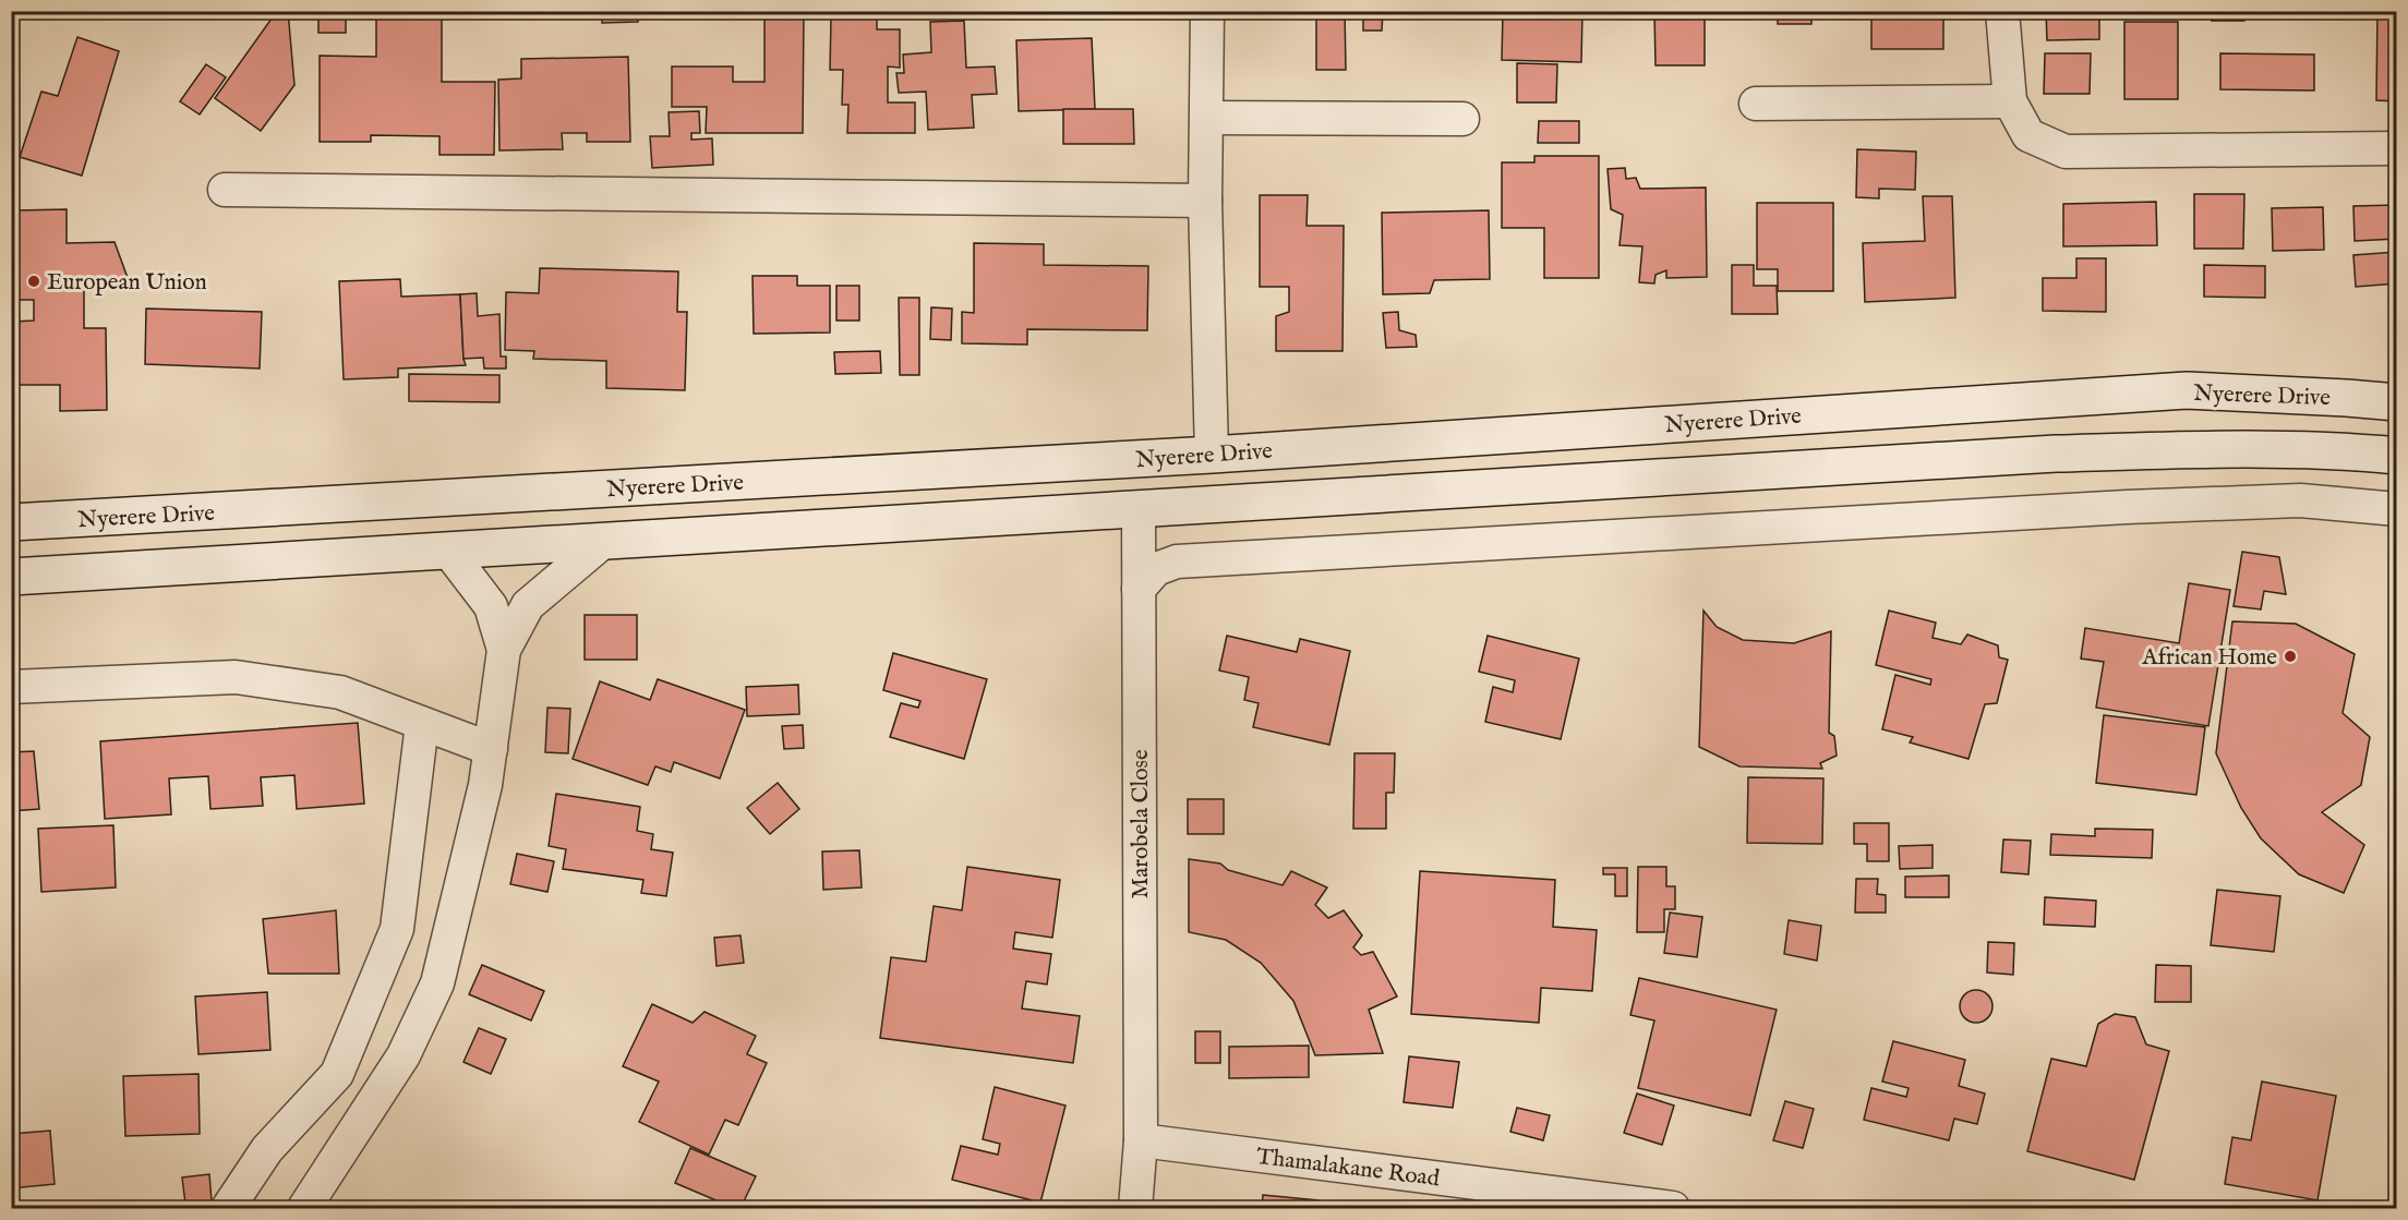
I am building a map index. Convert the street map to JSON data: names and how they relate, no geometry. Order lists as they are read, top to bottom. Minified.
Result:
{"streets":{"main road":["Nyerere Drive"],"street":["Marobela Close","Thamalakane Road"]},"crossings":[["Marobela Close","Thamalakane Road"]],"places":["European Union","African Home"]}
